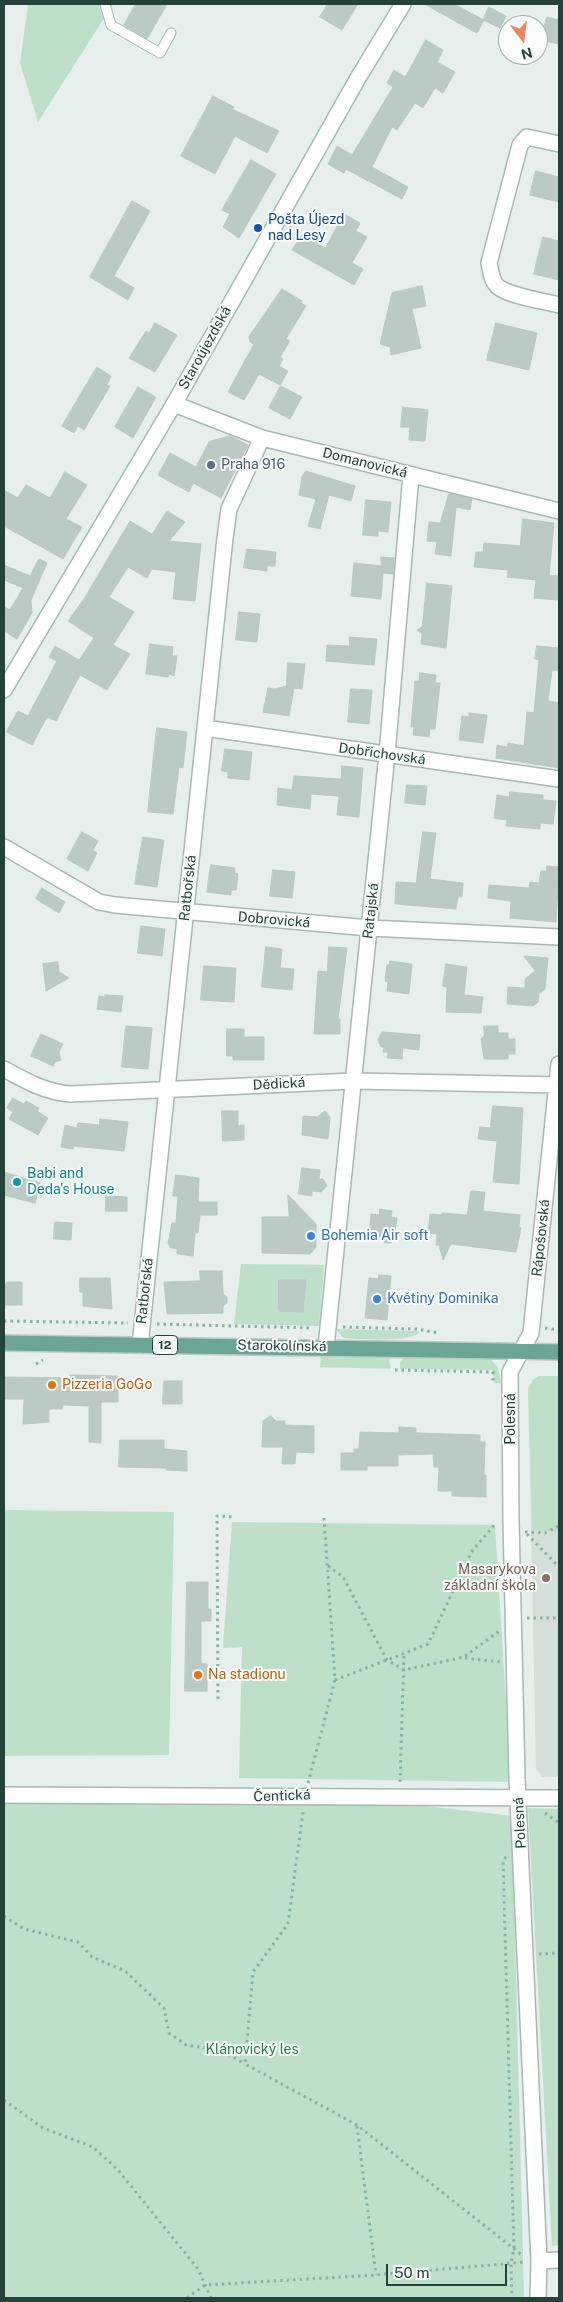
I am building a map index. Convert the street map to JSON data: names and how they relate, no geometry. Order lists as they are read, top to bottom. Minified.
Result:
{"streets":{"main road":["12","Starokolínská"],"street":["Staroújezdská","Domanovická","Dobřichovská","Ratbořská","Ratajská","Dobrovická","Dědická","Rápošovská","Polesná","Čentická"]},"crossings":[["Staroújezdská","Domanovická"],["Domanovická","Ratbořská"],["Domanovická","Ratajská"],["Dobřichovská","Ratbořská"],["Dobřichovská","Ratajská"],["Ratbořská","Dobrovická"],["Ratbořská","Dědická"],["Ratbořská","Starokolínská"],["Ratajská","Dobrovická"],["Ratajská","Dědická"],["Ratajská","Starokolínská"],["Dědická","Rápošovská"],["Rápošovská","Starokolínská"],["Rápošovská","Polesná"],["Starokolínská","Polesná"],["Polesná","Čentická"]],"parks":["Klánovický les"],"places":["Pošta Újezd nad Lesy","Praha 916","Babi and Deda's House","Bohemia Air soft","Květiny Dominika","Pizzeria GoGo","Masarykova základní škola","Na stadionu"],"scale_bar":"50 m","north":"bottom"}
